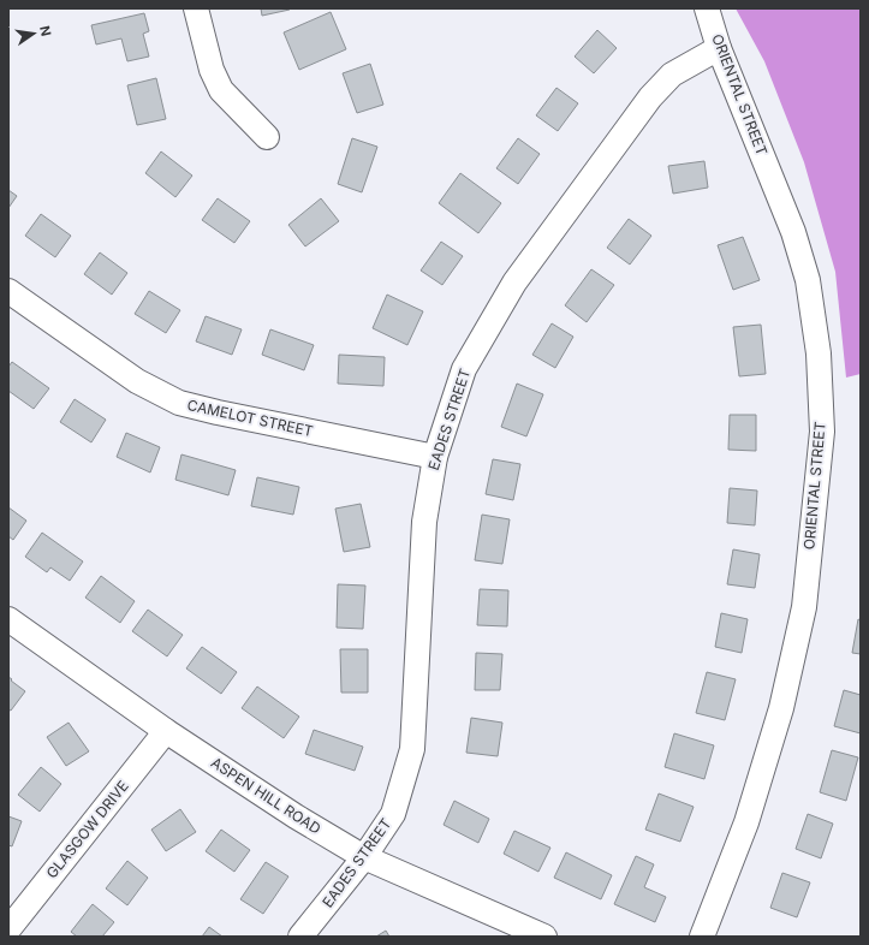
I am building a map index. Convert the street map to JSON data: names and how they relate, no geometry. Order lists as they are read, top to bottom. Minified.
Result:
{"streets":{"street":["ORIENTAL STREET","CAMELOT STREET","EADES STREET","ASPEN HILL ROAD","GLASGOW DRIVE"]},"crossings":[["ORIENTAL STREET","EADES STREET"],["CAMELOT STREET","EADES STREET"],["EADES STREET","ASPEN HILL ROAD"],["ASPEN HILL ROAD","GLASGOW DRIVE"]],"north":"right"}
